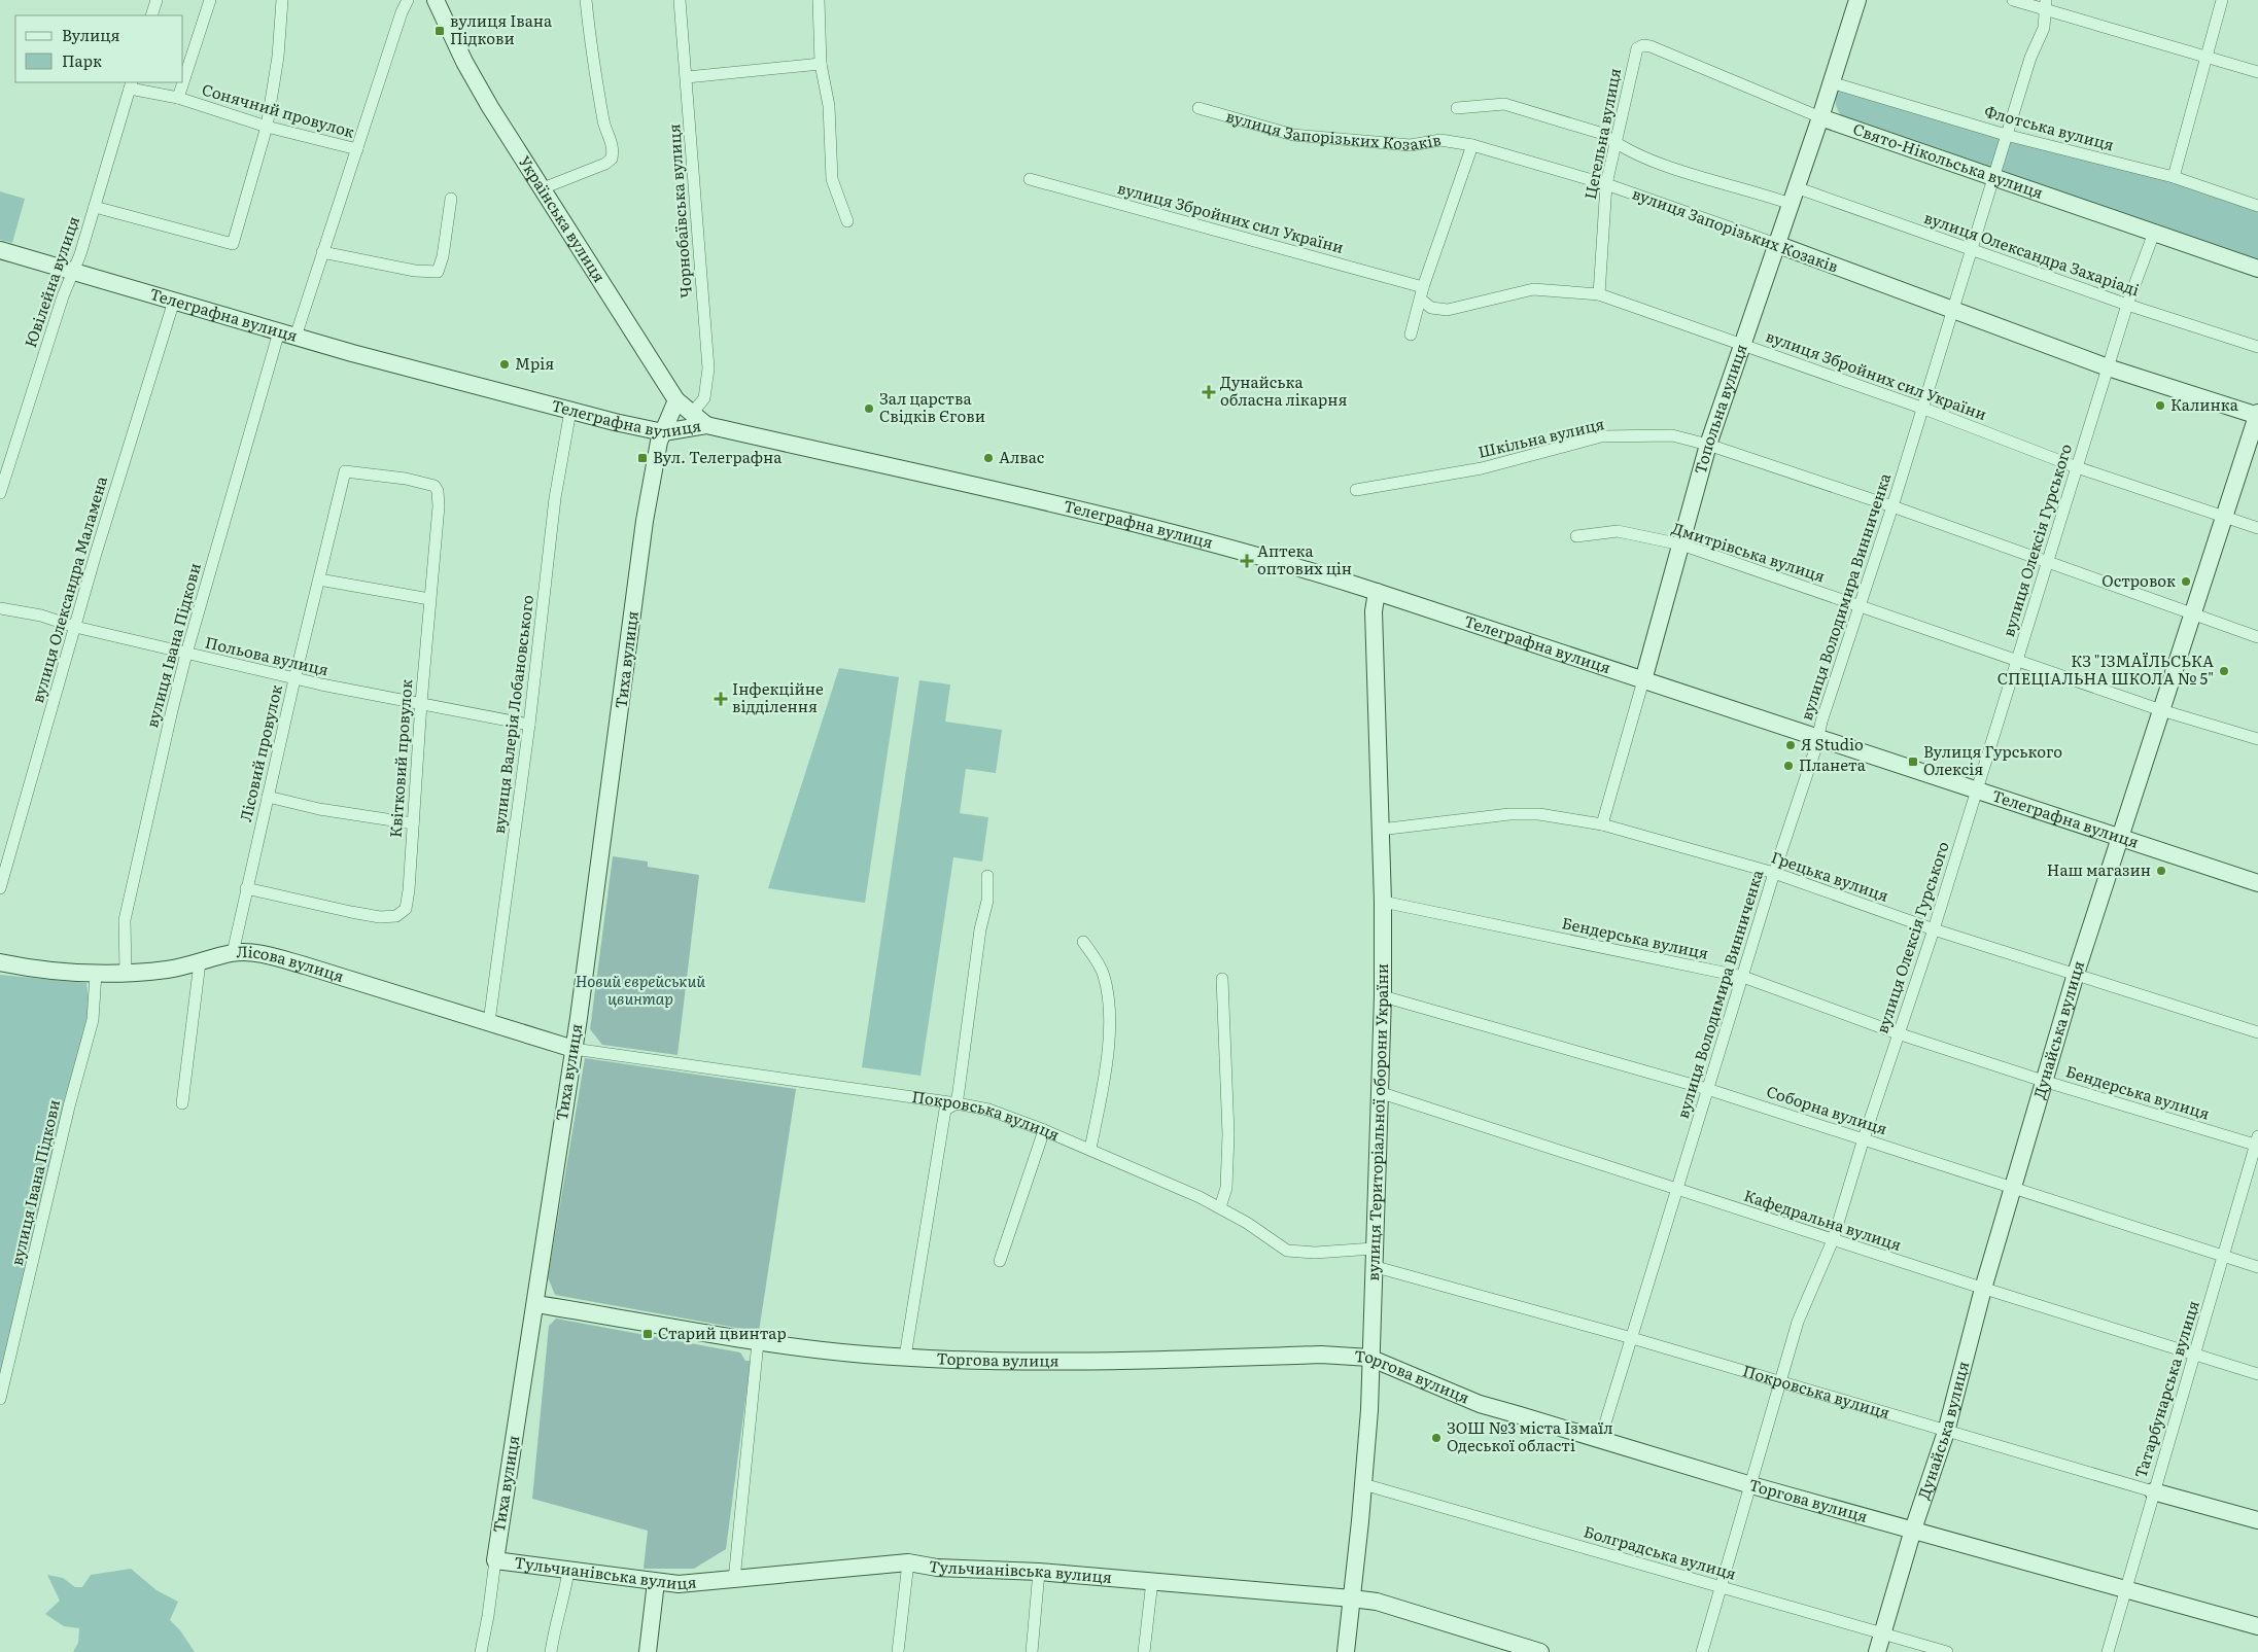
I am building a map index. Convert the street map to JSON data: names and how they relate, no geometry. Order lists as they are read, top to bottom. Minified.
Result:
{"streets":{"main road":["вулиця Запорізьких Козаків","Свято-Нікольська вулиця","Українська вулиця","Телеграфна вулиця","Топольна вулиця","Тиха вулиця","Лісова вулиця","Дунайська вулиця","Покровська вулиця","вулиця Територіальної оборони України","Торгова вулиця","Тульчианівська вулиця"],"street":["Сонячний провулок","Флотська вулиця","Цегельна вулиця","Чорнобаївська вулиця","вулиця Збройних сил України","вулиця Олександра Захаріаді","Ювілейна вулиця","Шкільна вулиця","вулиця Олексія Гурського","Дмитрівська вулиця","вулиця Олександра Маламена","вулиця Володимира Винниченка","вулиця Івана Підкови","Польова вулиця","вулиця Валерія Лобановського","Лісовий провулок","Квітковий провулок","Грецька вулиця","Бендерська вулиця","Соборна вулиця","Кафедральна вулиця","Татарбунарська вулиця","Болградська вулиця"]},"crossings":[["Сонячний провулок","Ювілейна вулиця"],["вулиця Запорізьких Козаків","Цегельна вулиця"],["вулиця Запорізьких Козаків","Топольна вулиця"],["вулиця Запорізьких Козаків","вулиця Олексія Гурського"],["вулиця Запорізьких Козаків","вулиця Володимира Винниченка"],["вулиця Запорізьких Козаків","Дунайська вулиця"],["Флотська вулиця","Топольна вулиця"],["Флотська вулиця","вулиця Володимира Винниченка"],["Цегельна вулиця","Свято-Нікольська вулиця"],["Цегельна вулиця","вулиця Збройних сил України"],["Цегельна вулиця","вулиця Олександра Захаріаді"],["Свято-Нікольська вулиця","Топольна вулиця"],["Свято-Нікольська вулиця","вулиця Олексія Гурського"],["Свято-Нікольська вулиця","вулиця Володимира Винниченка"],["Чорнобаївська вулиця","Українська вулиця"],["вулиця Збройних сил України","Топольна вулиця"],["вулиця Збройних сил України","вулиця Олексія Гурського"],["вулиця Збройних сил України","вулиця Володимира Винниченка"],["вулиця Збройних сил України","Дунайська вулиця"],["Українська вулиця","Телеграфна вулиця"],["Українська вулиця","Тиха вулиця"],["вулиця Олександра Захаріаді","Топольна вулиця"],["вулиця Олександра Захаріаді","вулиця Олексія Гурського"],["вулиця Олександра Захаріаді","вулиця Володимира Винниченка"],["Ювілейна вулиця","Телеграфна вулиця"],["Телеграфна вулиця","Топольна вулиця"],["Телеграфна вулиця","вулиця Олексія Гурського"],["Телеграфна вулиця","вулиця Олександра Маламена"],["Телеграфна вулиця","вулиця Володимира Винниченка"],["Телеграфна вулиця","вулиця Івана Підкови"],["Телеграфна вулиця","Тиха вулиця"],["Телеграфна вулиця","вулиця Валерія Лобановського"],["Телеграфна вулиця","Дунайська вулиця"],["Телеграфна вулиця","вулиця Територіальної оборони України"],["Топольна вулиця","Шкільна вулиця"],["Топольна вулиця","Дмитрівська вулиця"],["Топольна вулиця","Грецька вулиця"],["Шкільна вулиця","вулиця Олексія Гурського"],["Шкільна вулиця","вулиця Володимира Винниченка"],["Шкільна вулиця","Дунайська вулиця"],["вулиця Олексія Гурського","Дмитрівська вулиця"],["вулиця Олексія Гурського","Грецька вулиця"],["вулиця Олексія Гурського","Бендерська вулиця"],["вулиця Олексія Гурського","Соборна вулиця"],["вулиця Олексія Гурського","Покровська вулиця"],["вулиця Олексія Гурського","Кафедральна вулиця"],["вулиця Олексія Гурського","Торгова вулиця"],["вулиця Олексія Гурського","Болградська вулиця"],["Дмитрівська вулиця","вулиця Володимира Винниченка"],["Дмитрівська вулиця","Дунайська вулиця"],["вулиця Олександра Маламена","Польова вулиця"],["вулиця Володимира Винниченка","Грецька вулиця"],["вулиця Володимира Винниченка","Бендерська вулиця"],["вулиця Володимира Винниченка","Соборна вулиця"],["вулиця Володимира Винниченка","Покровська вулиця"],["вулиця Володимира Винниченка","Кафедральна вулиця"],["вулиця Володимира Винниченка","Торгова вулиця"],["вулиця Івана Підкови","Польова вулиця"],["вулиця Івана Підкови","Лісова вулиця"],["Польова вулиця","вулиця Валерія Лобановського"],["Польова вулиця","Лісовий провулок"],["Польова вулиця","Квітковий провулок"],["Тиха вулиця","Лісова вулиця"],["Тиха вулиця","Покровська вулиця"],["Тиха вулиця","Торгова вулиця"],["Тиха вулиця","Тульчианівська вулиця"],["вулиця Валерія Лобановського","Лісова вулиця"],["Лісовий провулок","Квітковий провулок"],["Лісовий провулок","Лісова вулиця"],["Грецька вулиця","Дунайська вулиця"],["Грецька вулиця","вулиця Територіальної оборони України"],["Бендерська вулиця","Дунайська вулиця"],["Бендерська вулиця","вулиця Територіальної оборони України"],["Бендерська вулиця","Татарбунарська вулиця"],["Лісова вулиця","Покровська вулиця"],["Дунайська вулиця","Соборна вулиця"],["Дунайська вулиця","Покровська вулиця"],["Дунайська вулиця","Кафедральна вулиця"],["Дунайська вулиця","Торгова вулиця"],["Дунайська вулиця","Болградська вулиця"],["Соборна вулиця","вулиця Територіальної оборони України"],["Соборна вулиця","Татарбунарська вулиця"],["Покровська вулиця","вулиця Територіальної оборони України"],["Покровська вулиця","Татарбунарська вулиця"],["вулиця Територіальної оборони України","Кафедральна вулиця"],["вулиця Територіальної оборони України","Торгова вулиця"],["вулиця Територіальної оборони України","Болградська вулиця"],["вулиця Територіальної оборони України","Тульчианівська вулиця"],["Кафедральна вулиця","Татарбунарська вулиця"],["Торгова вулиця","Татарбунарська вулиця"]],"parks":["Новий єврейський цвинтар"],"places":{"transit":["вулиця Івана Підкови","Вул. Телеграфна","Вулиця Гурського Олексія","Старий цвинтар"],"other":["Мрія","Калинка","Зал царства Свідків Єгови","Алвас","Островок","КЗ \"ІЗМАЇЛЬСЬКА СПЕЦІАЛЬНА ШКОЛА № 5\"","Я Studio","Планета","Наш магазин","ЗОШ №3 міста Ізмаїл Одеської області"],"health":["Дунайська обласна лікарня","Аптека оптових цін","Інфекційне відділення"]},"legend":["Вулиця","Парк"]}
